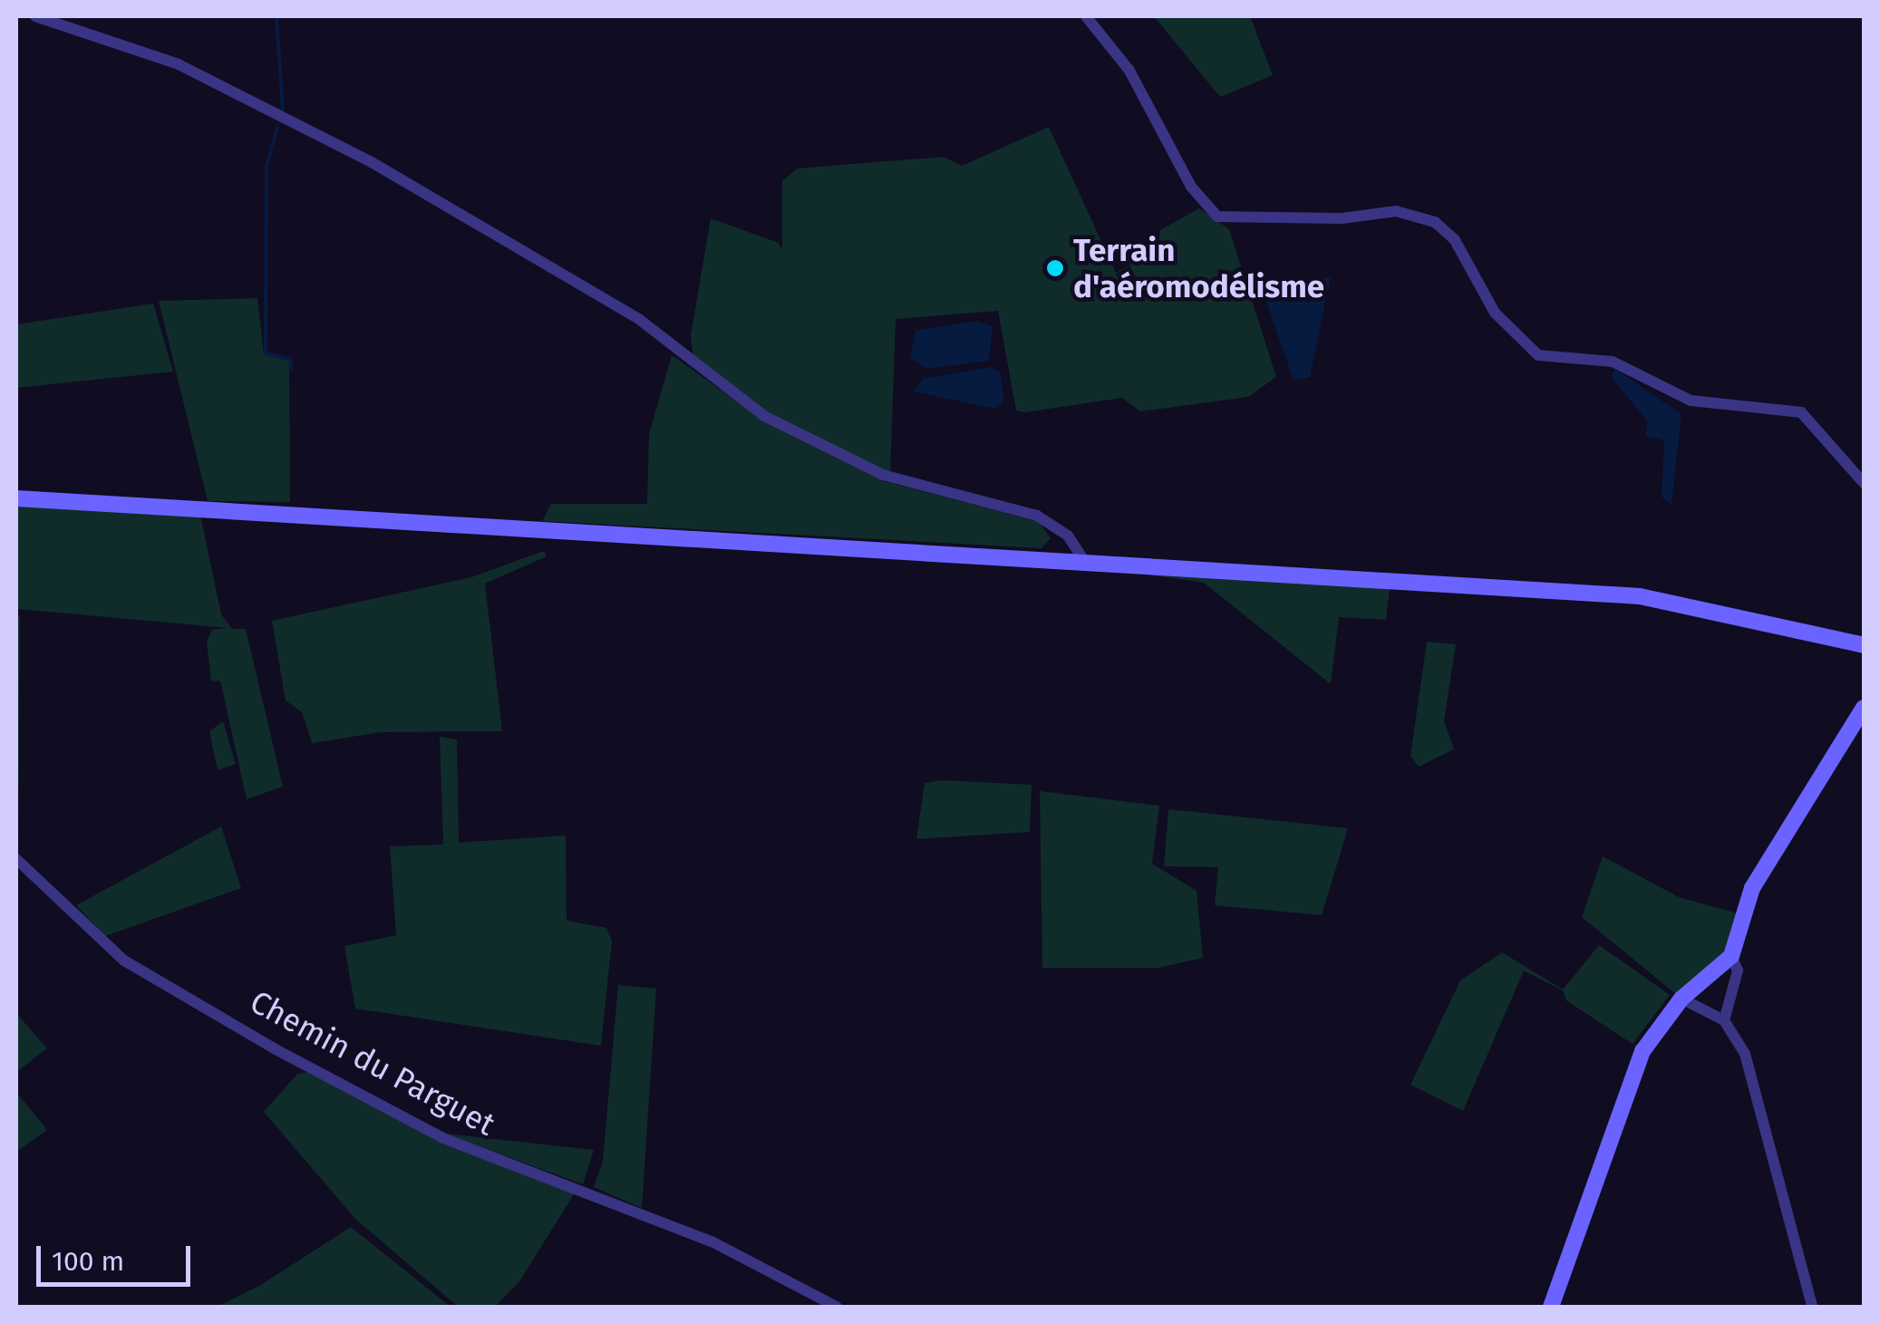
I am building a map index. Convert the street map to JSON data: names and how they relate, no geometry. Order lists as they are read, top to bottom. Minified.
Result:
{"streets":{"street":["Chemin du Parguet"]},"places":["Terrain d'aéromodélisme"],"scale_bar":"100 m"}
